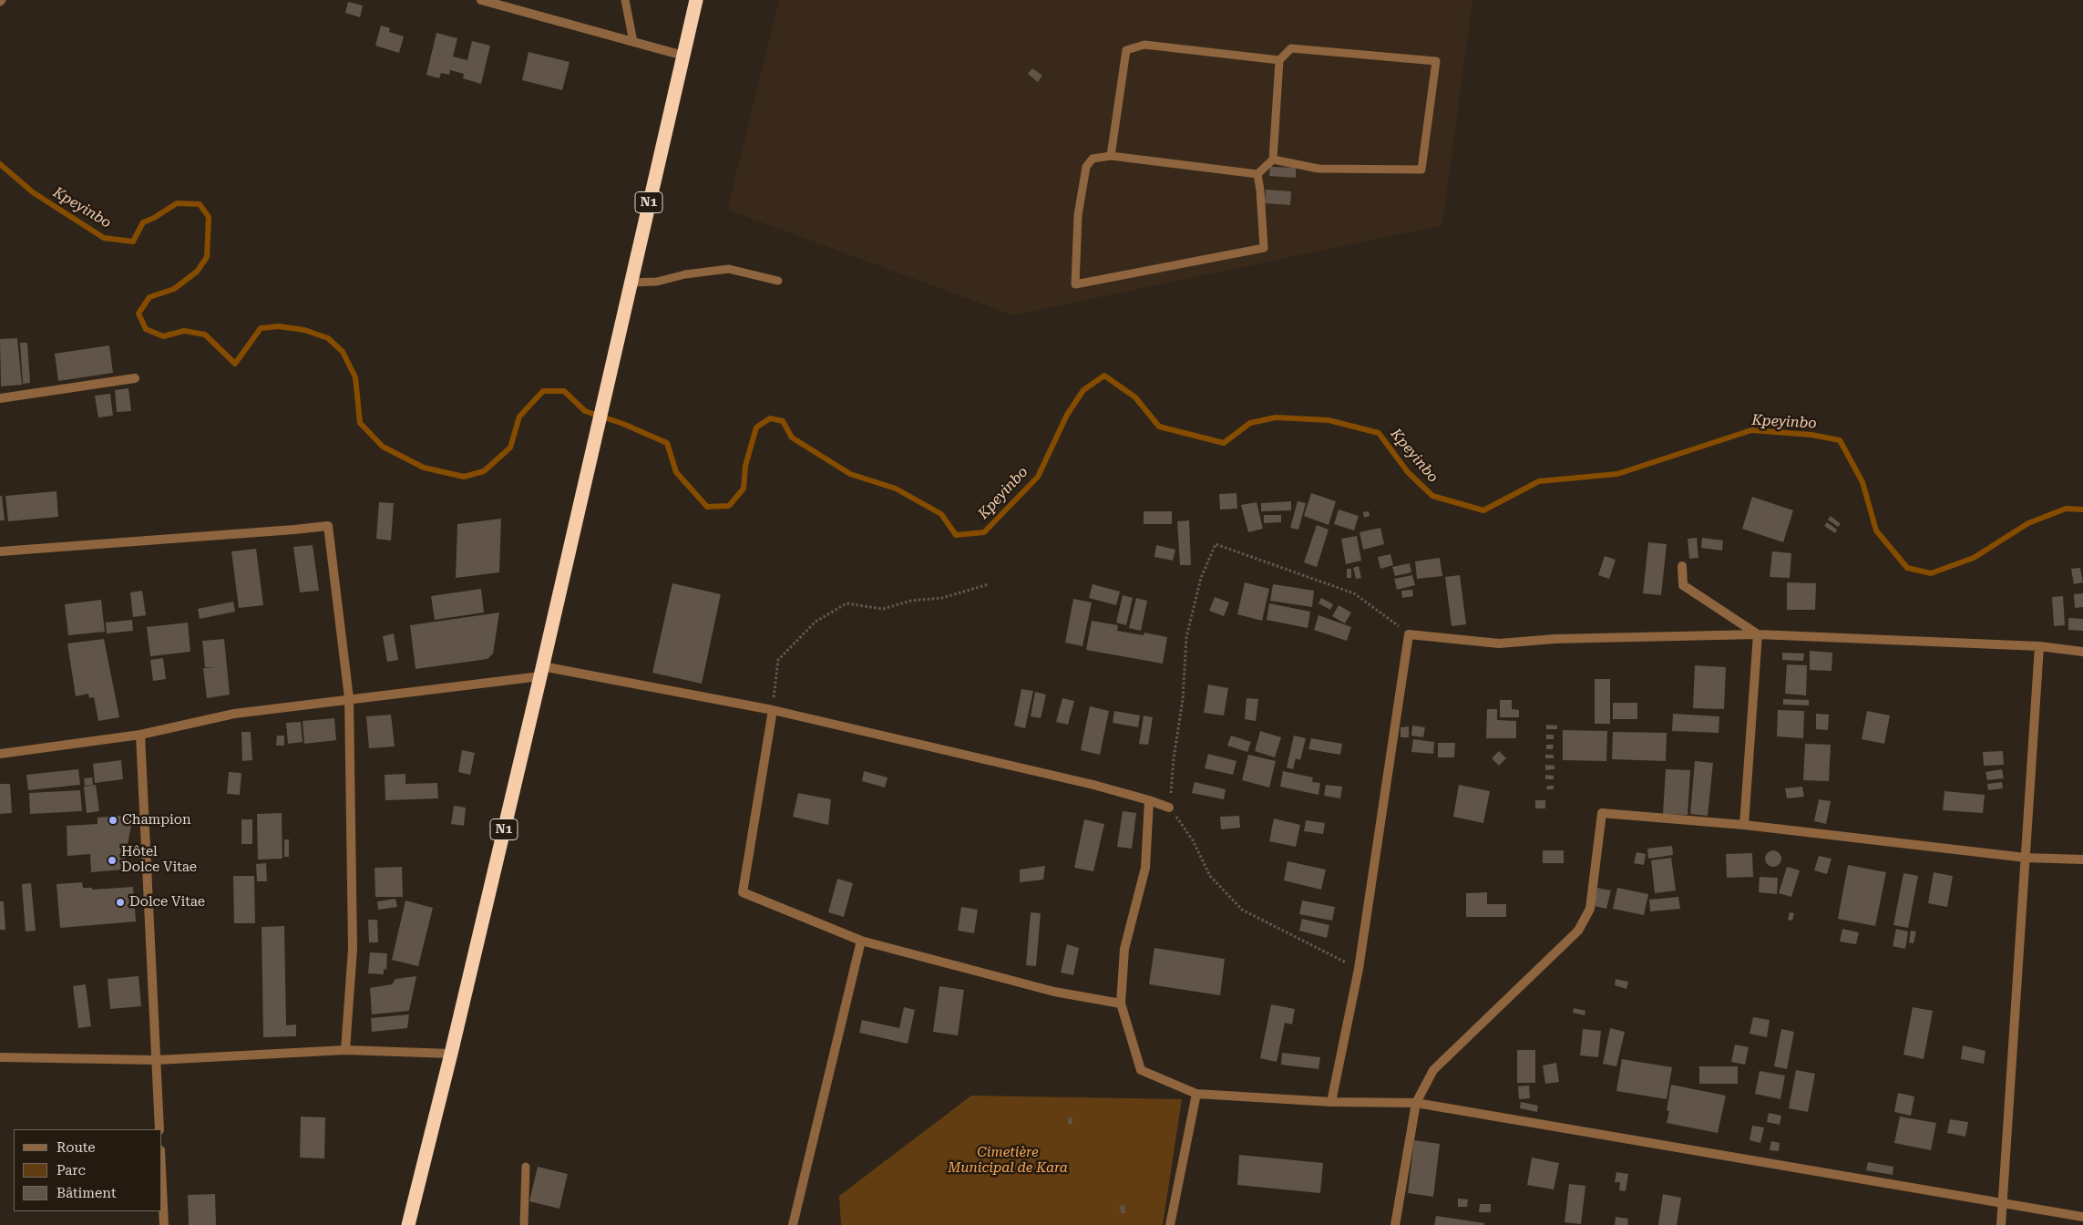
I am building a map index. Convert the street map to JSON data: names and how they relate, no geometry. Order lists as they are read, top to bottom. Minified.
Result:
{"streets":{"highway":["N1"]},"water":["Kpeyinbo"],"parks":["Cimetière Municipal de Kara"],"places":["Champion","Hôtel Dolce Vitae","Dolce Vitae"],"legend":["Route","Parc","Bâtiment"]}
